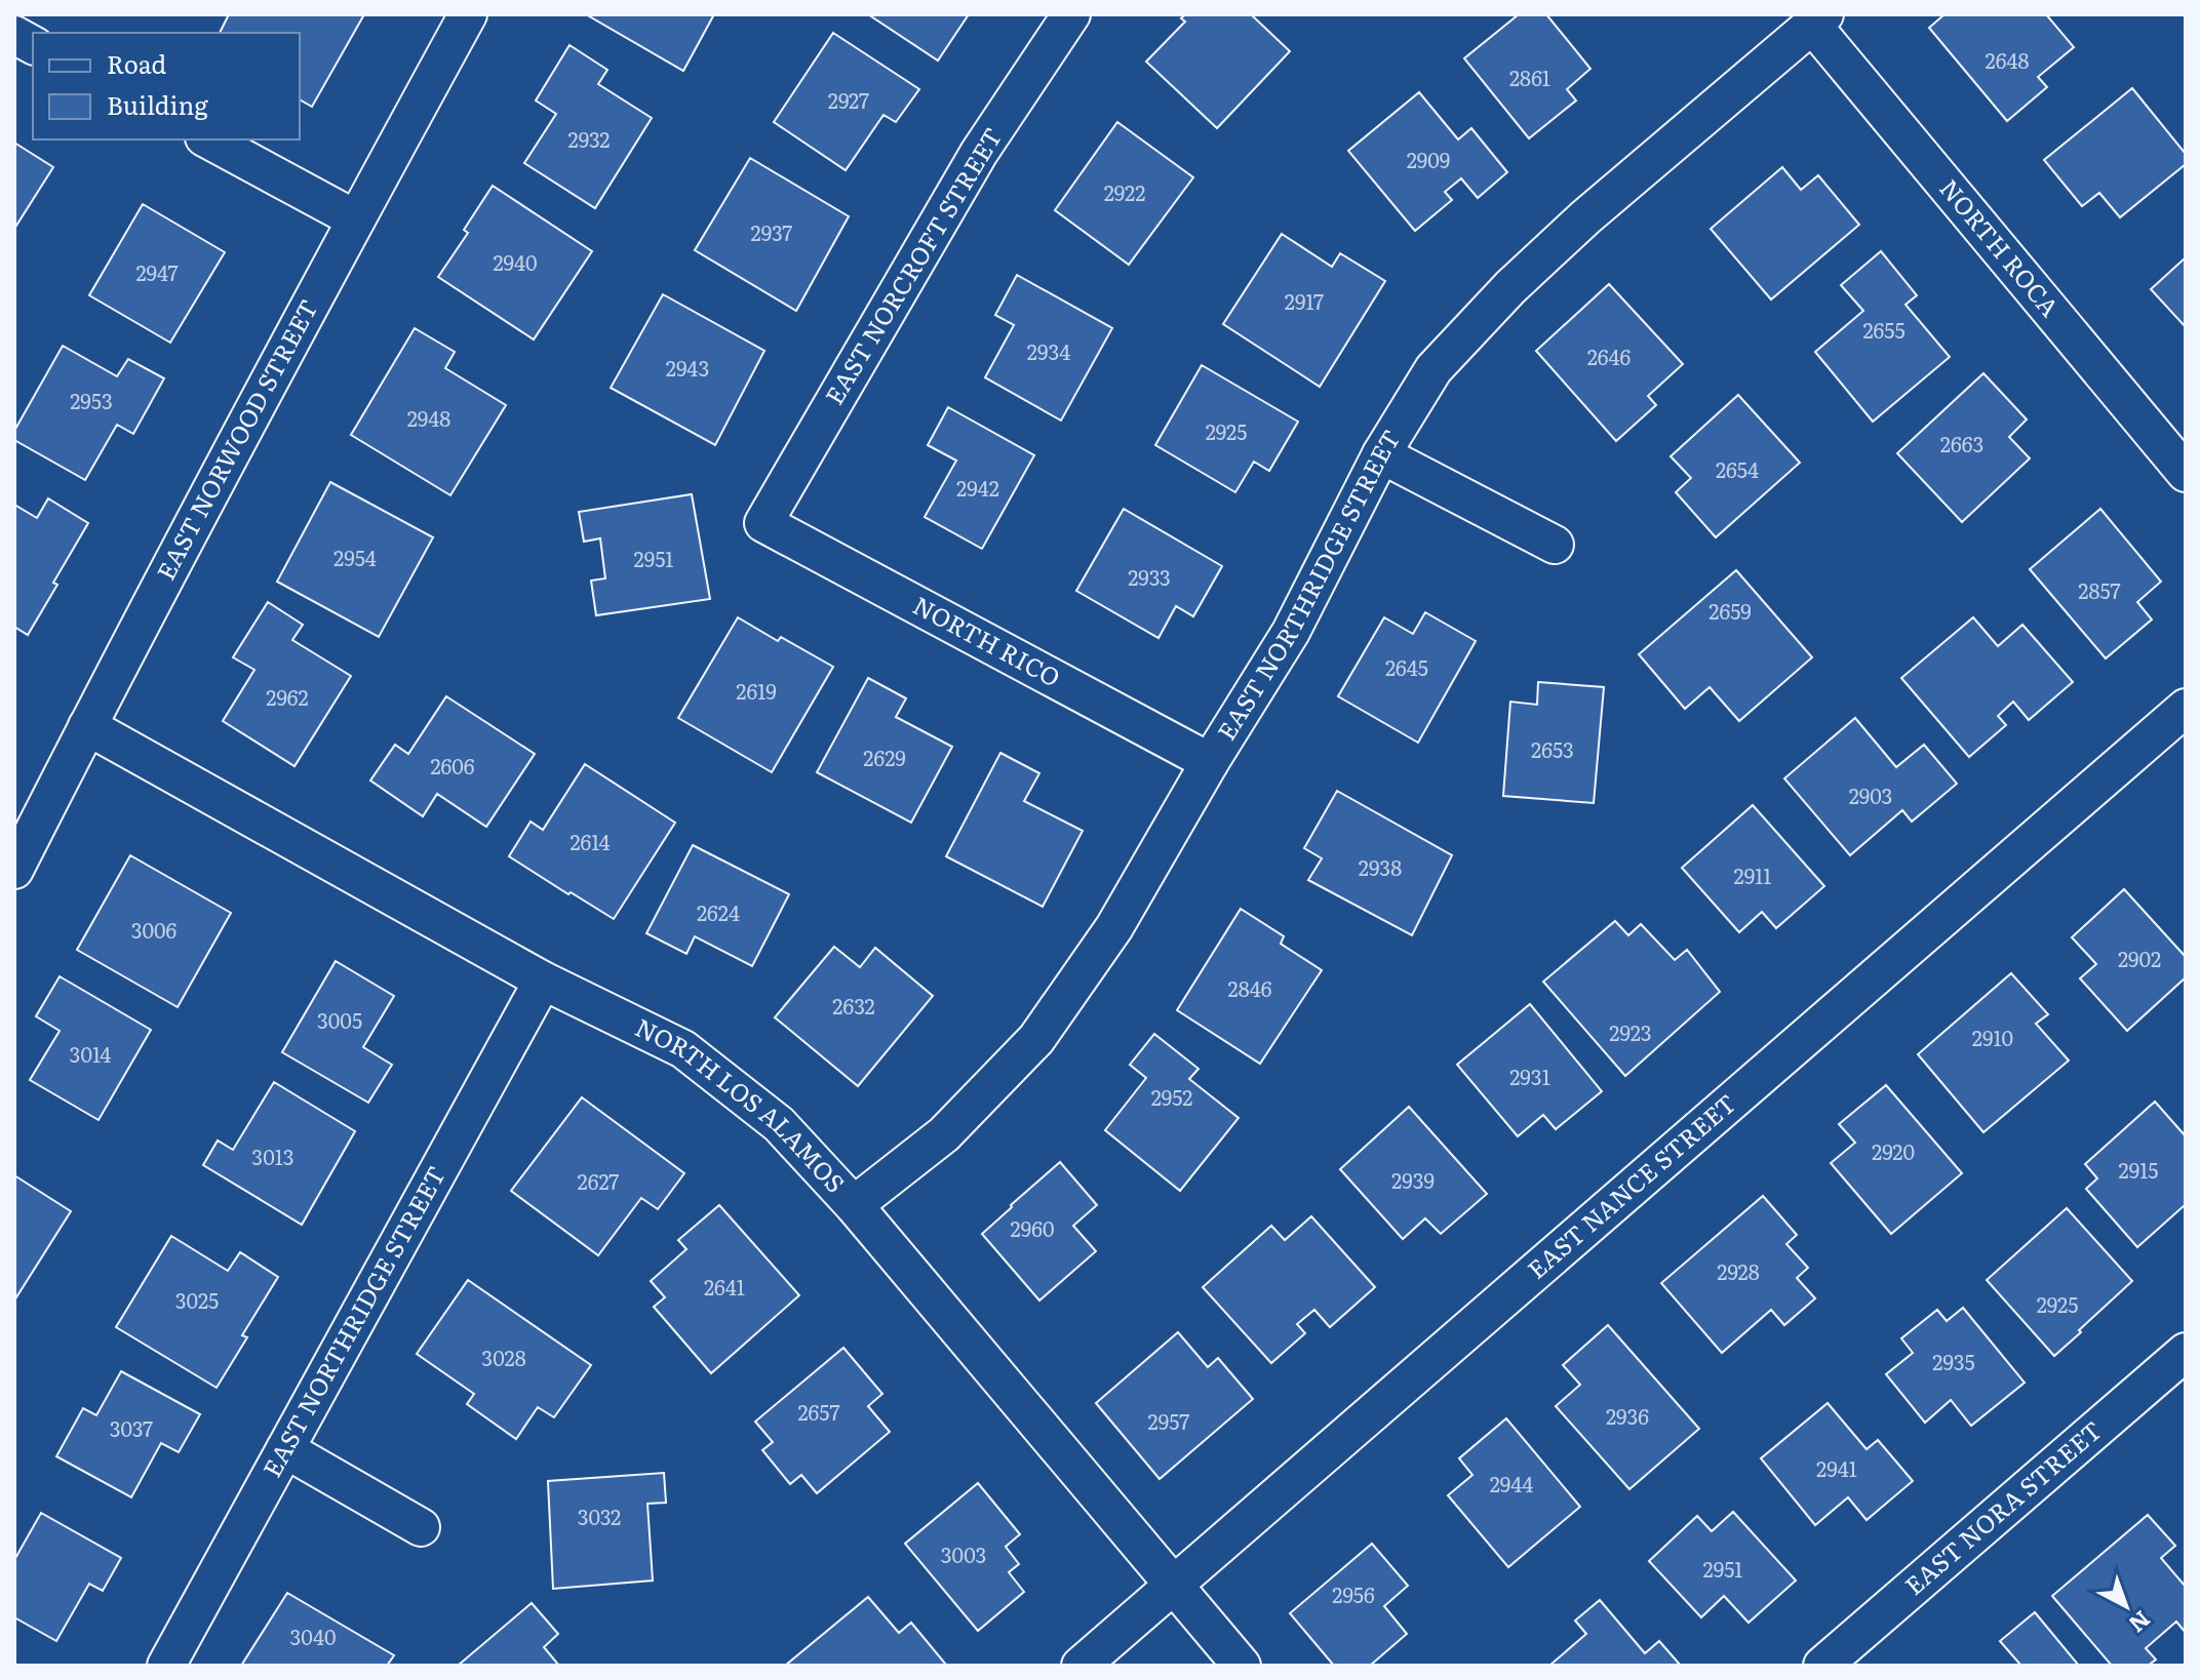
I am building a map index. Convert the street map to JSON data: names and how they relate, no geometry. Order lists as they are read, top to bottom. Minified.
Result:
{"streets":{"street":["NORTH ROCA","EAST NORCROFT STREET","EAST NORWOOD STREET","EAST NORTHRIDGE STREET","NORTH RICO","NORTH LOS ALAMOS","EAST NANCE STREET","EAST NORA STREET"]},"crossings":[["NORTH ROCA","EAST NORTHRIDGE STREET"],["EAST NORCROFT STREET","NORTH RICO"],["EAST NORWOOD STREET","NORTH LOS ALAMOS"],["EAST NORTHRIDGE STREET","NORTH RICO"],["EAST NORTHRIDGE STREET","NORTH LOS ALAMOS"],["NORTH LOS ALAMOS","EAST NANCE STREET"]],"house_numbers":["2648","2861","2927","2932","2909","2922","2937","2940","2947","2917","2655","2934","2646","2943","2953","2948","2925","2663","2654","2942","2954","2951","2933","2857","2659","2645","2619","2962","2653","2629","2606","2903","2614","2938","2911","2624","3006","2902","2846","2632","3005","2923","2910","3014","2931","2952","2920","3013","2915","2939","2627","2960","2928","2641","3025","2925","3028","2935","2657","2936","2957","3037","2941","2944","3032","3003","2951","2956","3040"],"legend":["Road","Building"],"north":"bottom right"}
